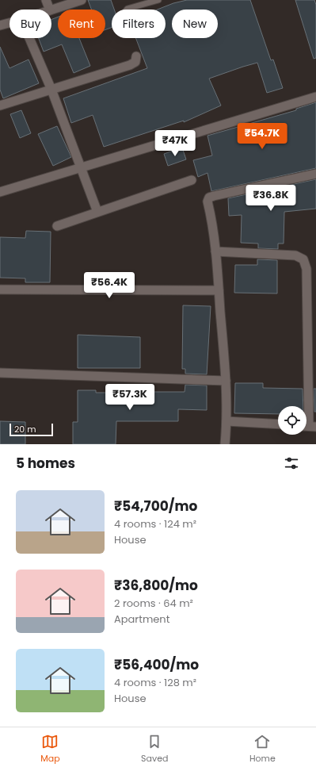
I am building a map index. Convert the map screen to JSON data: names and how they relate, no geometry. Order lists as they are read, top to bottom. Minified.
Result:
{"scale_bar":"20 m","page":{"chip":["Buy","Rent","Filters","New"],"price":["₹54.7K","₹47K","₹36.8K","₹56.4K","₹57.3K"],"scale":"20 m","heading":"5 homes","list":[{"name":"₹54,700/mo","note":"4 rooms · 124 m² · House"},{"name":"₹36,800/mo","note":"2 rooms · 64 m² · Apartment"},{"name":"₹56,400/mo","note":"4 rooms · 128 m² · House"}],"tabs":["Map","Saved","Home"]}}
